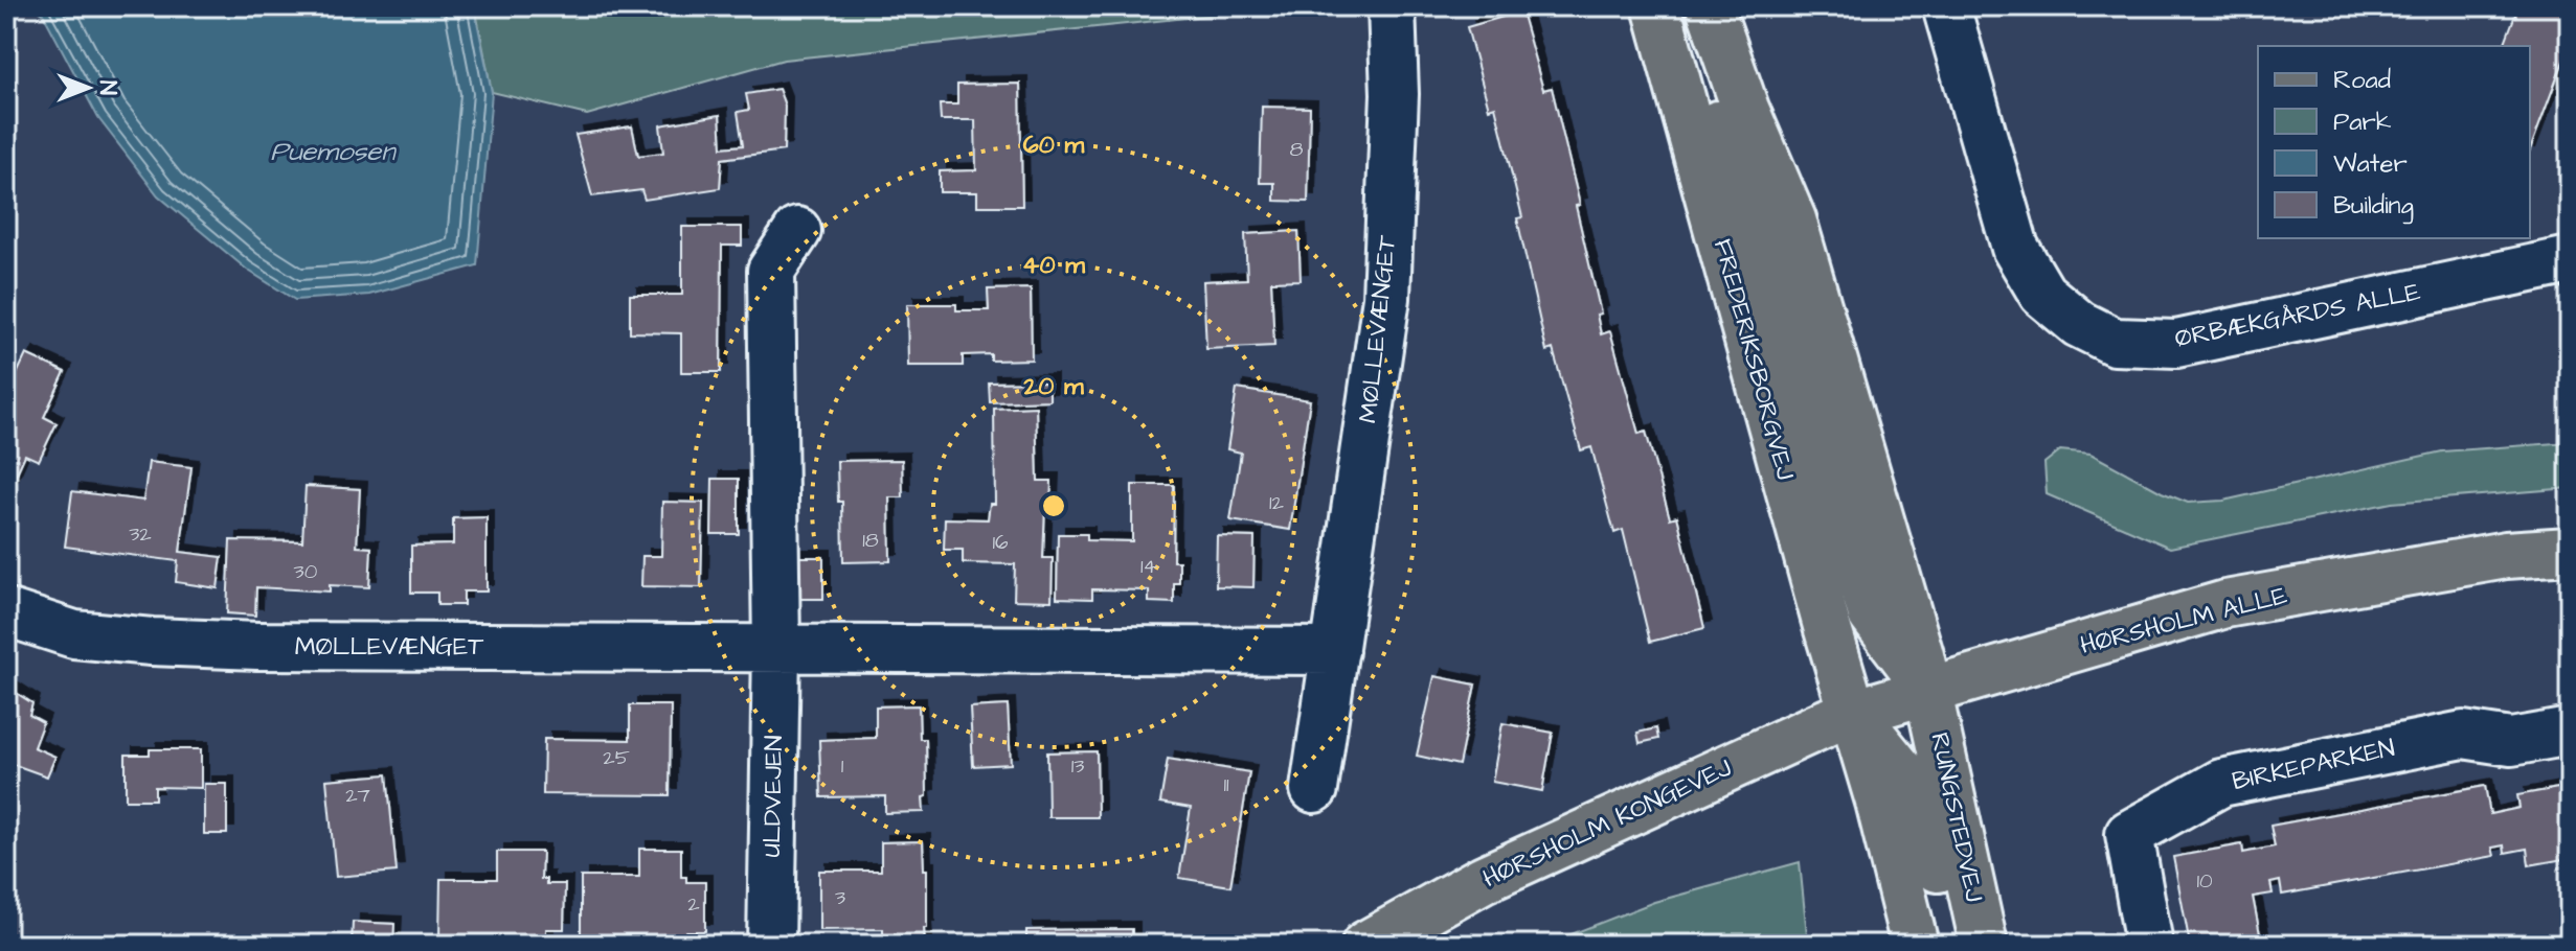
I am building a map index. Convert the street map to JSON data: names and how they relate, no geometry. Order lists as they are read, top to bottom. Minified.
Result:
{"streets":{"main road":["FREDERIKSBORGVEJ","HØRSHOLM ALLE","RUNGSTEDVEJ","HØRSHOLM KONGEVEJ"],"street":["ØRBÆKGÅRDS ALLE","MØLLEVÆNGET","BIRKEPARKEN","ULDVEJEN"]},"crossings":[["MØLLEVÆNGET","ULDVEJEN"],["FREDERIKSBORGVEJ","HØRSHOLM ALLE"],["FREDERIKSBORGVEJ","HØRSHOLM KONGEVEJ"],["HØRSHOLM ALLE","RUNGSTEDVEJ"],["HØRSHOLM ALLE","HØRSHOLM KONGEVEJ"]],"water":["Puemosen"],"house_numbers":["8","12","32","18","16","14","30","25","1","13","11","27","10","3","2"],"legend":["Road","Park","Water","Building"],"north":"right","rings":["60 m","40 m","20 m"]}
